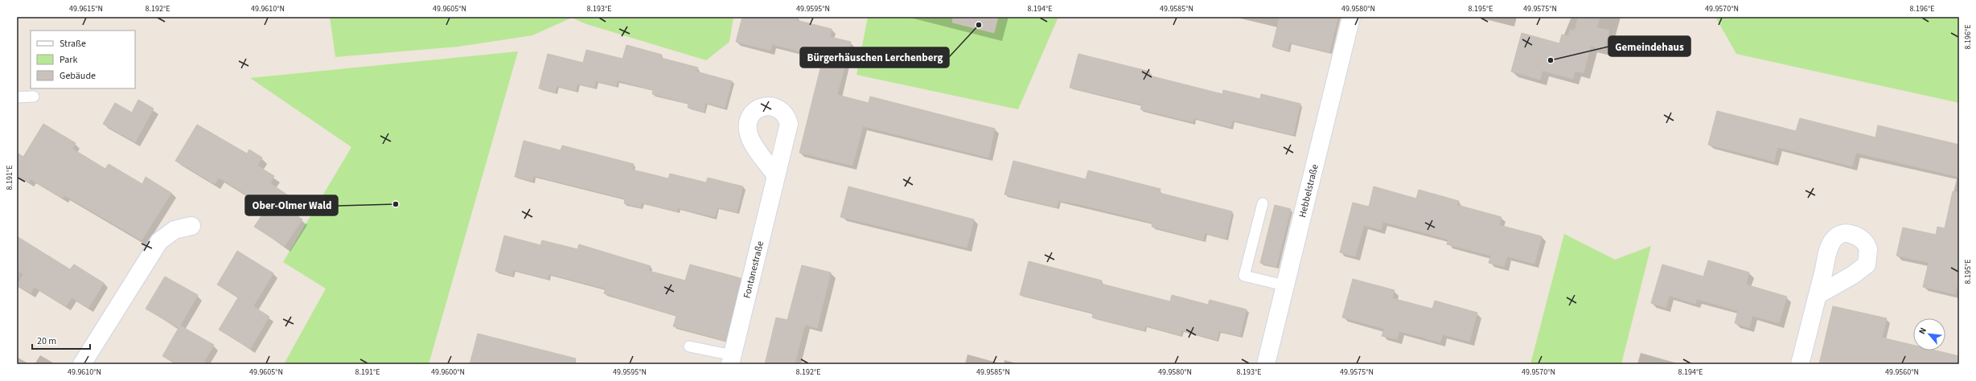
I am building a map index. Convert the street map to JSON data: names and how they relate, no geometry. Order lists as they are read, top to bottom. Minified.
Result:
{"streets":{"street":["Hebbelstraße","Fontanestraße"]},"places":["Bürgerhäuschen Lerchenberg","Gemeindehaus","Ober-Olmer Wald"],"legend":["Straße","Park","Gebäude"],"scale_bar":"20 m","north":"top left","coordinates":["49.9615°N","8.192°E","49.9610°N","49.9605°N","8.193°E","49.9595°N","8.194°E","49.9585°N","49.9580°N","8.195°E","49.9575°N","49.9570°N","8.196°E","8.191°E","49.9600°N","49.9560°N"]}
